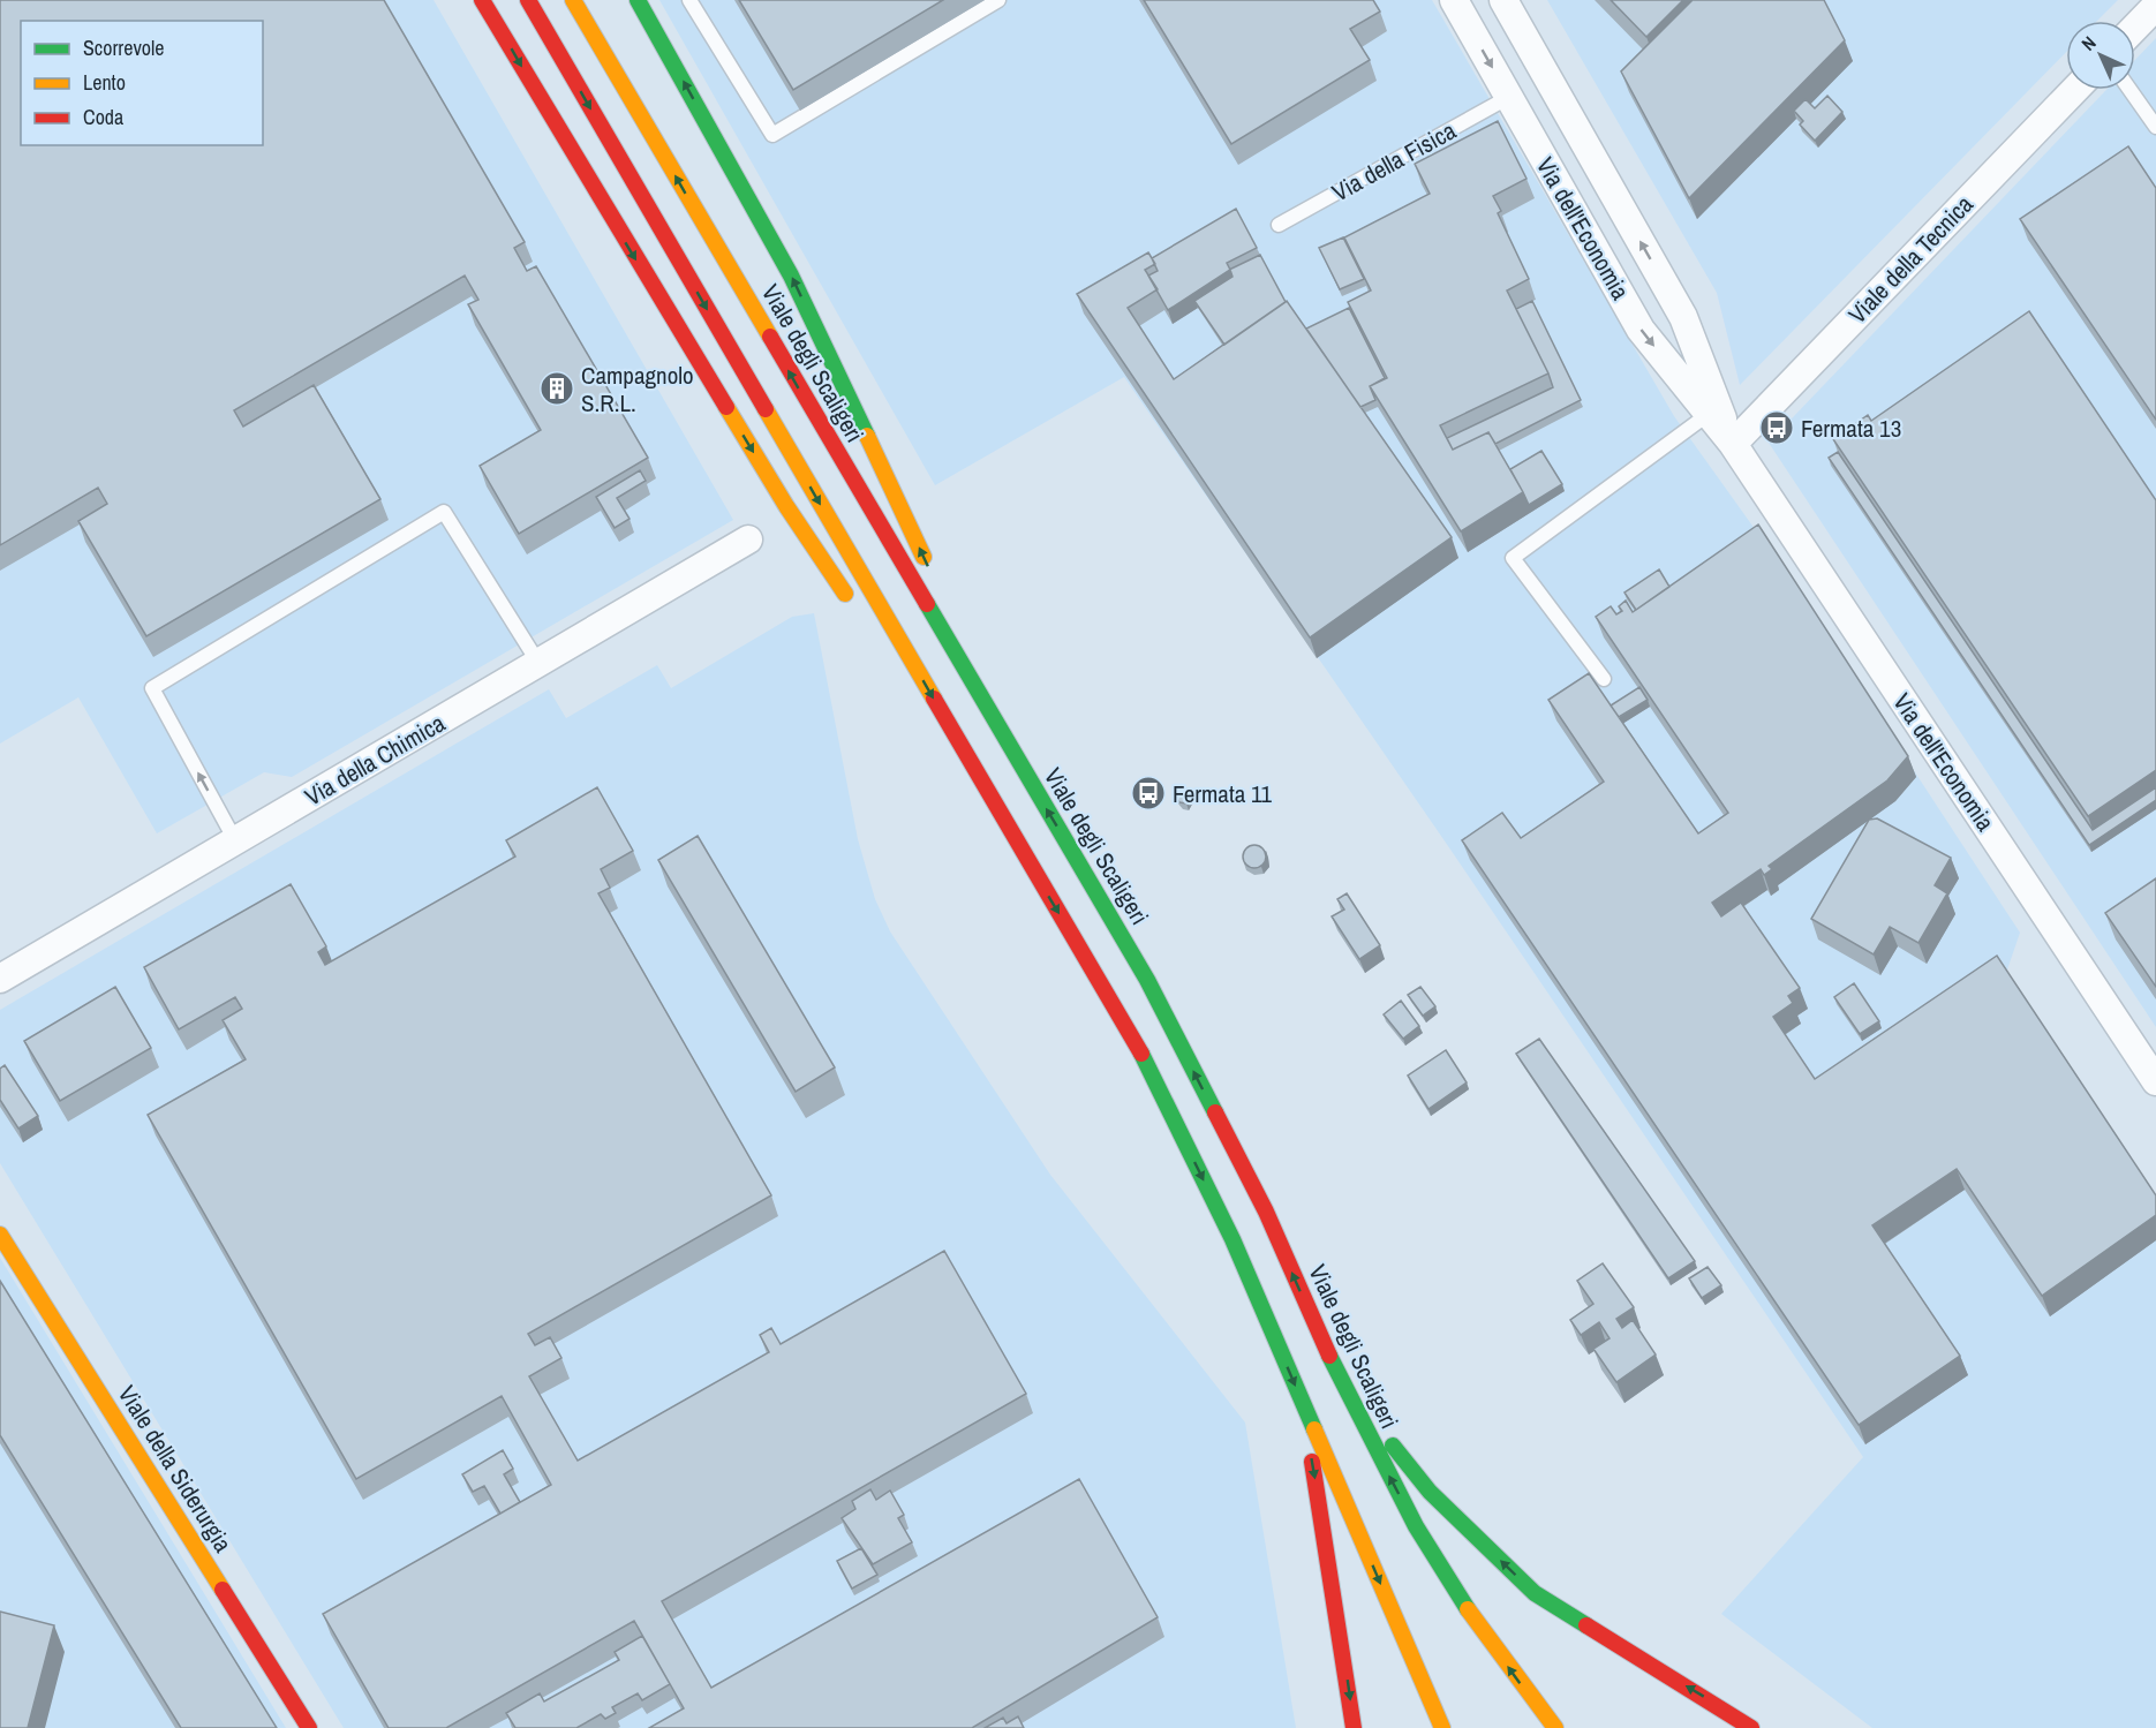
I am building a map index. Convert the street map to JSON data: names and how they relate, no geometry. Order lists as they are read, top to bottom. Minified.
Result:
{"streets":{"main road":["Viale degli Scaligeri","Viale della Siderurgia"],"street":["Via dell'Economia","Viale della Tecnica","Via della Chimica"],"lane":["Via della Fisica"]},"crossings":[["Via della Fisica","Via dell'Economia"],["Via dell'Economia","Viale della Tecnica"]],"places":{"building":["Campagnolo S.R.L."],"bus stop":["Fermata 13","Fermata 11"]},"legend":["Scorrevole","Lento","Coda"],"north":"top left"}
